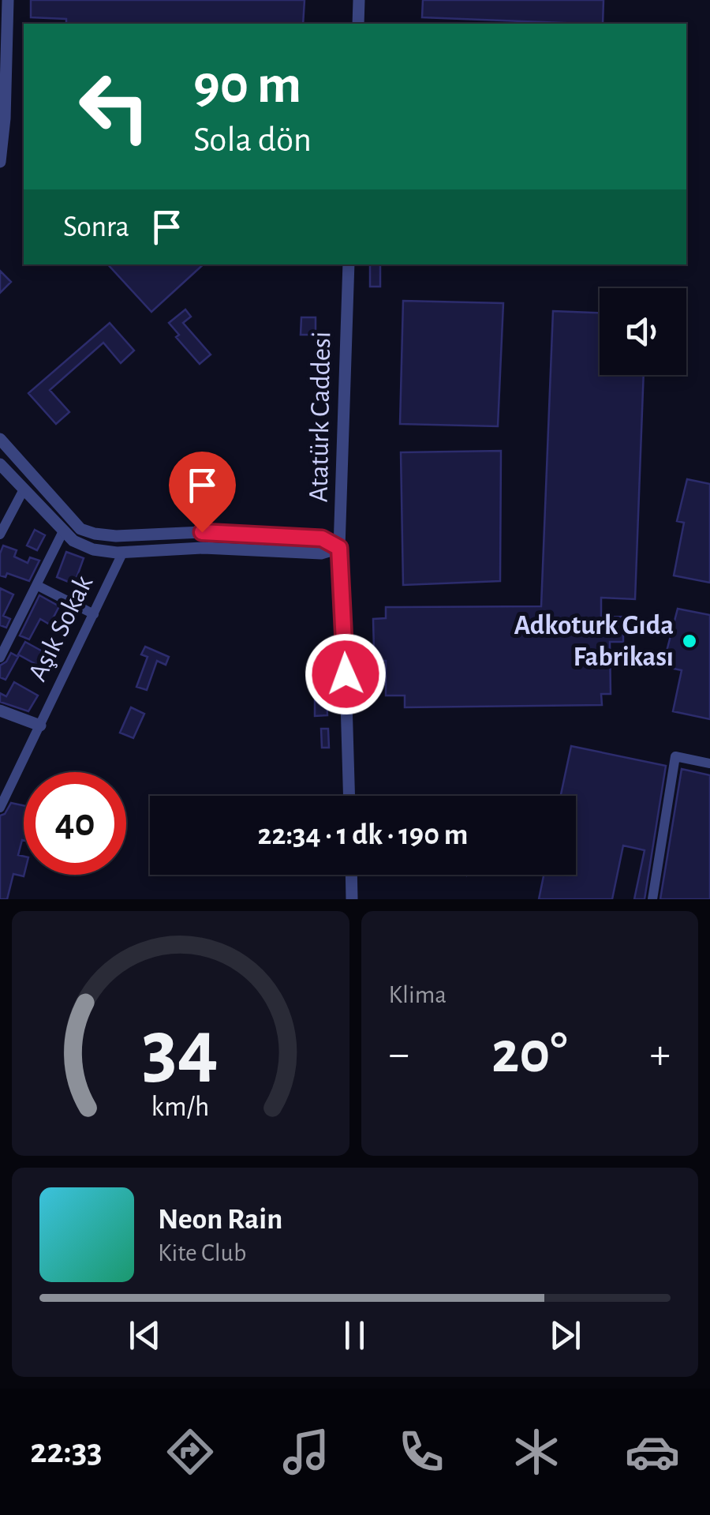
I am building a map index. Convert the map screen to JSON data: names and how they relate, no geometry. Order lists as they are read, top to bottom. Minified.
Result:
{"streets":{"street":["Atatürk Caddesi","Aşık Sokak"]},"places":["Adkoturk Gıda Fabrikası"],"page":{"turn":["90 m","Sola dön"],"then":"Sonra","limit":"40","trip":"22:34 · 1 dk · 190 m","tile":"Klima","heat":["−","20°","+"],"song":["Neon Rain","Kite Club"],"tabs":"22:33","gauge":["34","km/h"]}}
